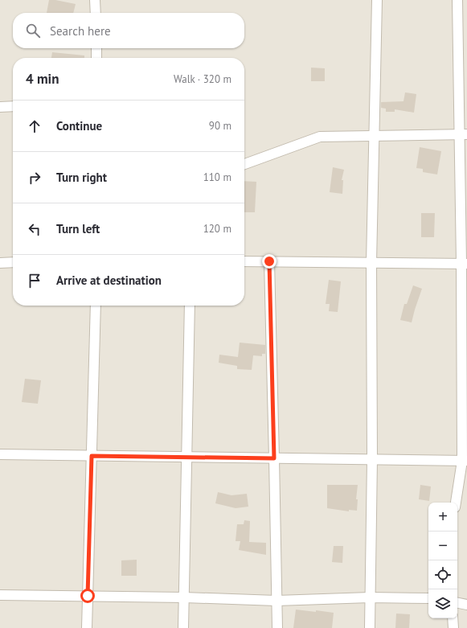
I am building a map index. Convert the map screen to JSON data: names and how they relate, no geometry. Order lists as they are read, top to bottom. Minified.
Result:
{"page":{"search":"Search here","heading":["4 min","Walk · 320 m"],"list":[["Continue","90 m"],["Turn right","110 m"],["Turn left","120 m"],"Arrive at destination"],"map_buttons":["+","−"]}}
